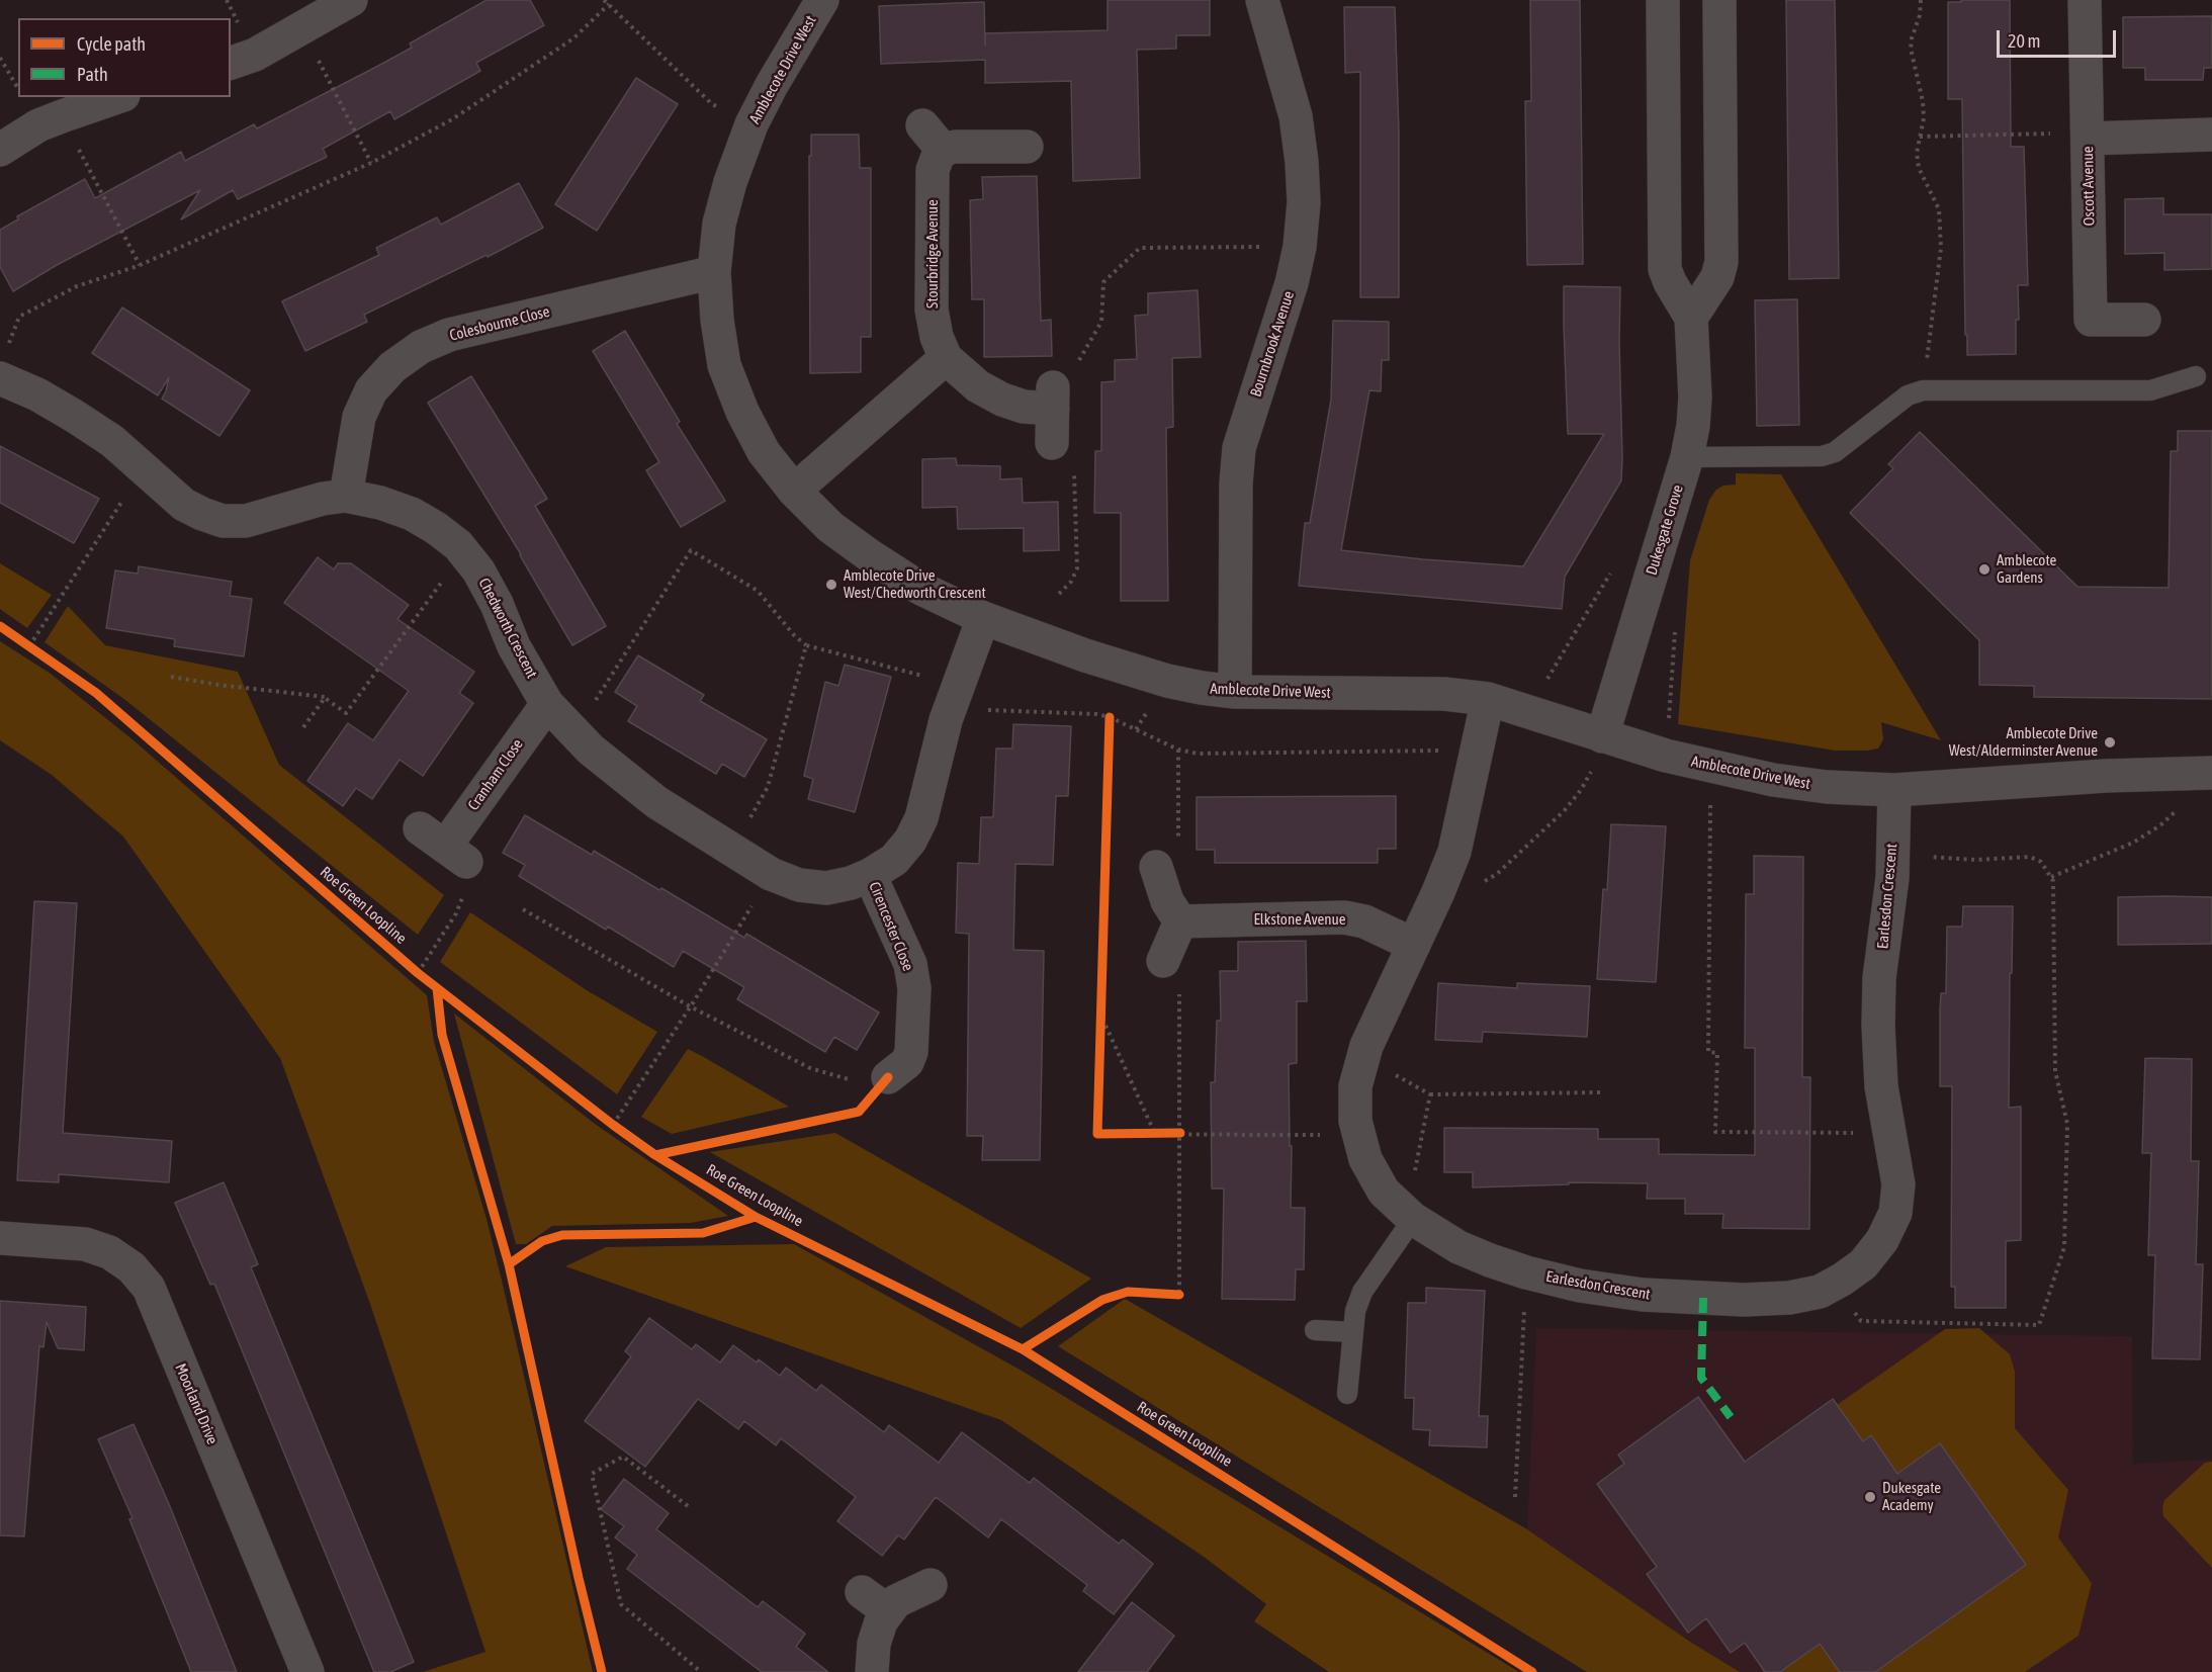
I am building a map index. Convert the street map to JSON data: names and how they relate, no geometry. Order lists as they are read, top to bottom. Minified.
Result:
{"streets":{"street":["Amblecote Drive West","Oscott Avenue","Stourbridge Avenue","Colesbourne Close","Bournbrook Avenue","Dukesgate Grove","Chedworth Crescent","Cranham Close","Earlesdon Crescent","Elkstone Avenue","Cirencester Close","Moorland Drive"],"cycle path":["Roe Green Loopline"]},"crossings":[["Amblecote Drive West","Colesbourne Close"],["Amblecote Drive West","Bournbrook Avenue"],["Amblecote Drive West","Dukesgate Grove"],["Amblecote Drive West","Chedworth Crescent"],["Amblecote Drive West","Earlesdon Crescent"],["Colesbourne Close","Chedworth Crescent"],["Chedworth Crescent","Cranham Close"],["Chedworth Crescent","Cirencester Close"],["Earlesdon Crescent","Elkstone Avenue"]],"places":["Amblecote Gardens","Amblecote Drive West/Chedworth Crescent","Amblecote Drive West/Alderminster Avenue","Dukesgate Academy"],"legend":["Cycle path","Path"],"scale_bar":"20 m"}
